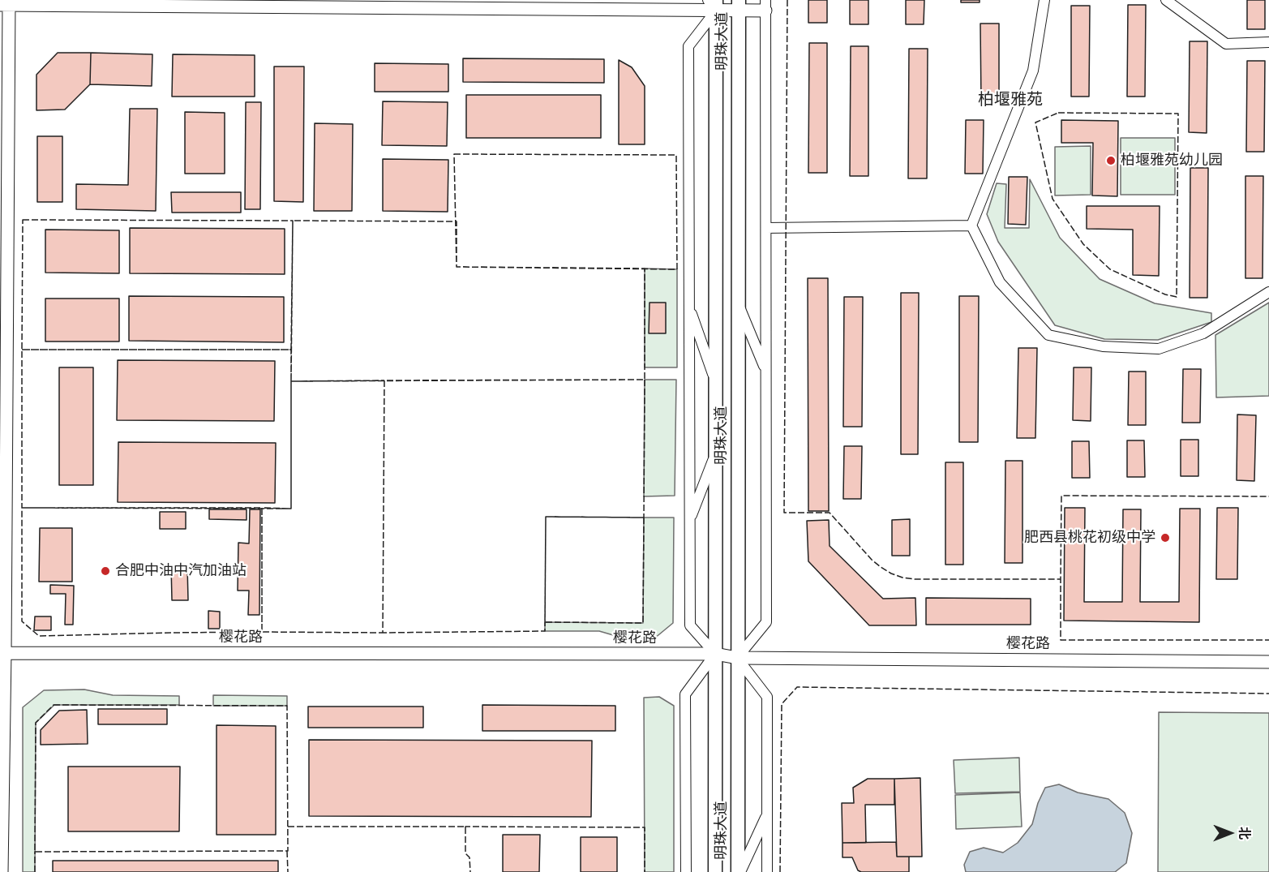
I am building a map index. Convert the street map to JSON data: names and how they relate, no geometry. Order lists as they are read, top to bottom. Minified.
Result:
{"streets":{"main road":["明珠大道"],"street":["樱花路"]},"crossings":[["明珠大道","樱花路"]],"districts":["柏堰雅苑"],"places":["柏堰雅苑幼儿园","肥西县桃花初级中学","合肥中油中汽加油站"],"north":"right"}
